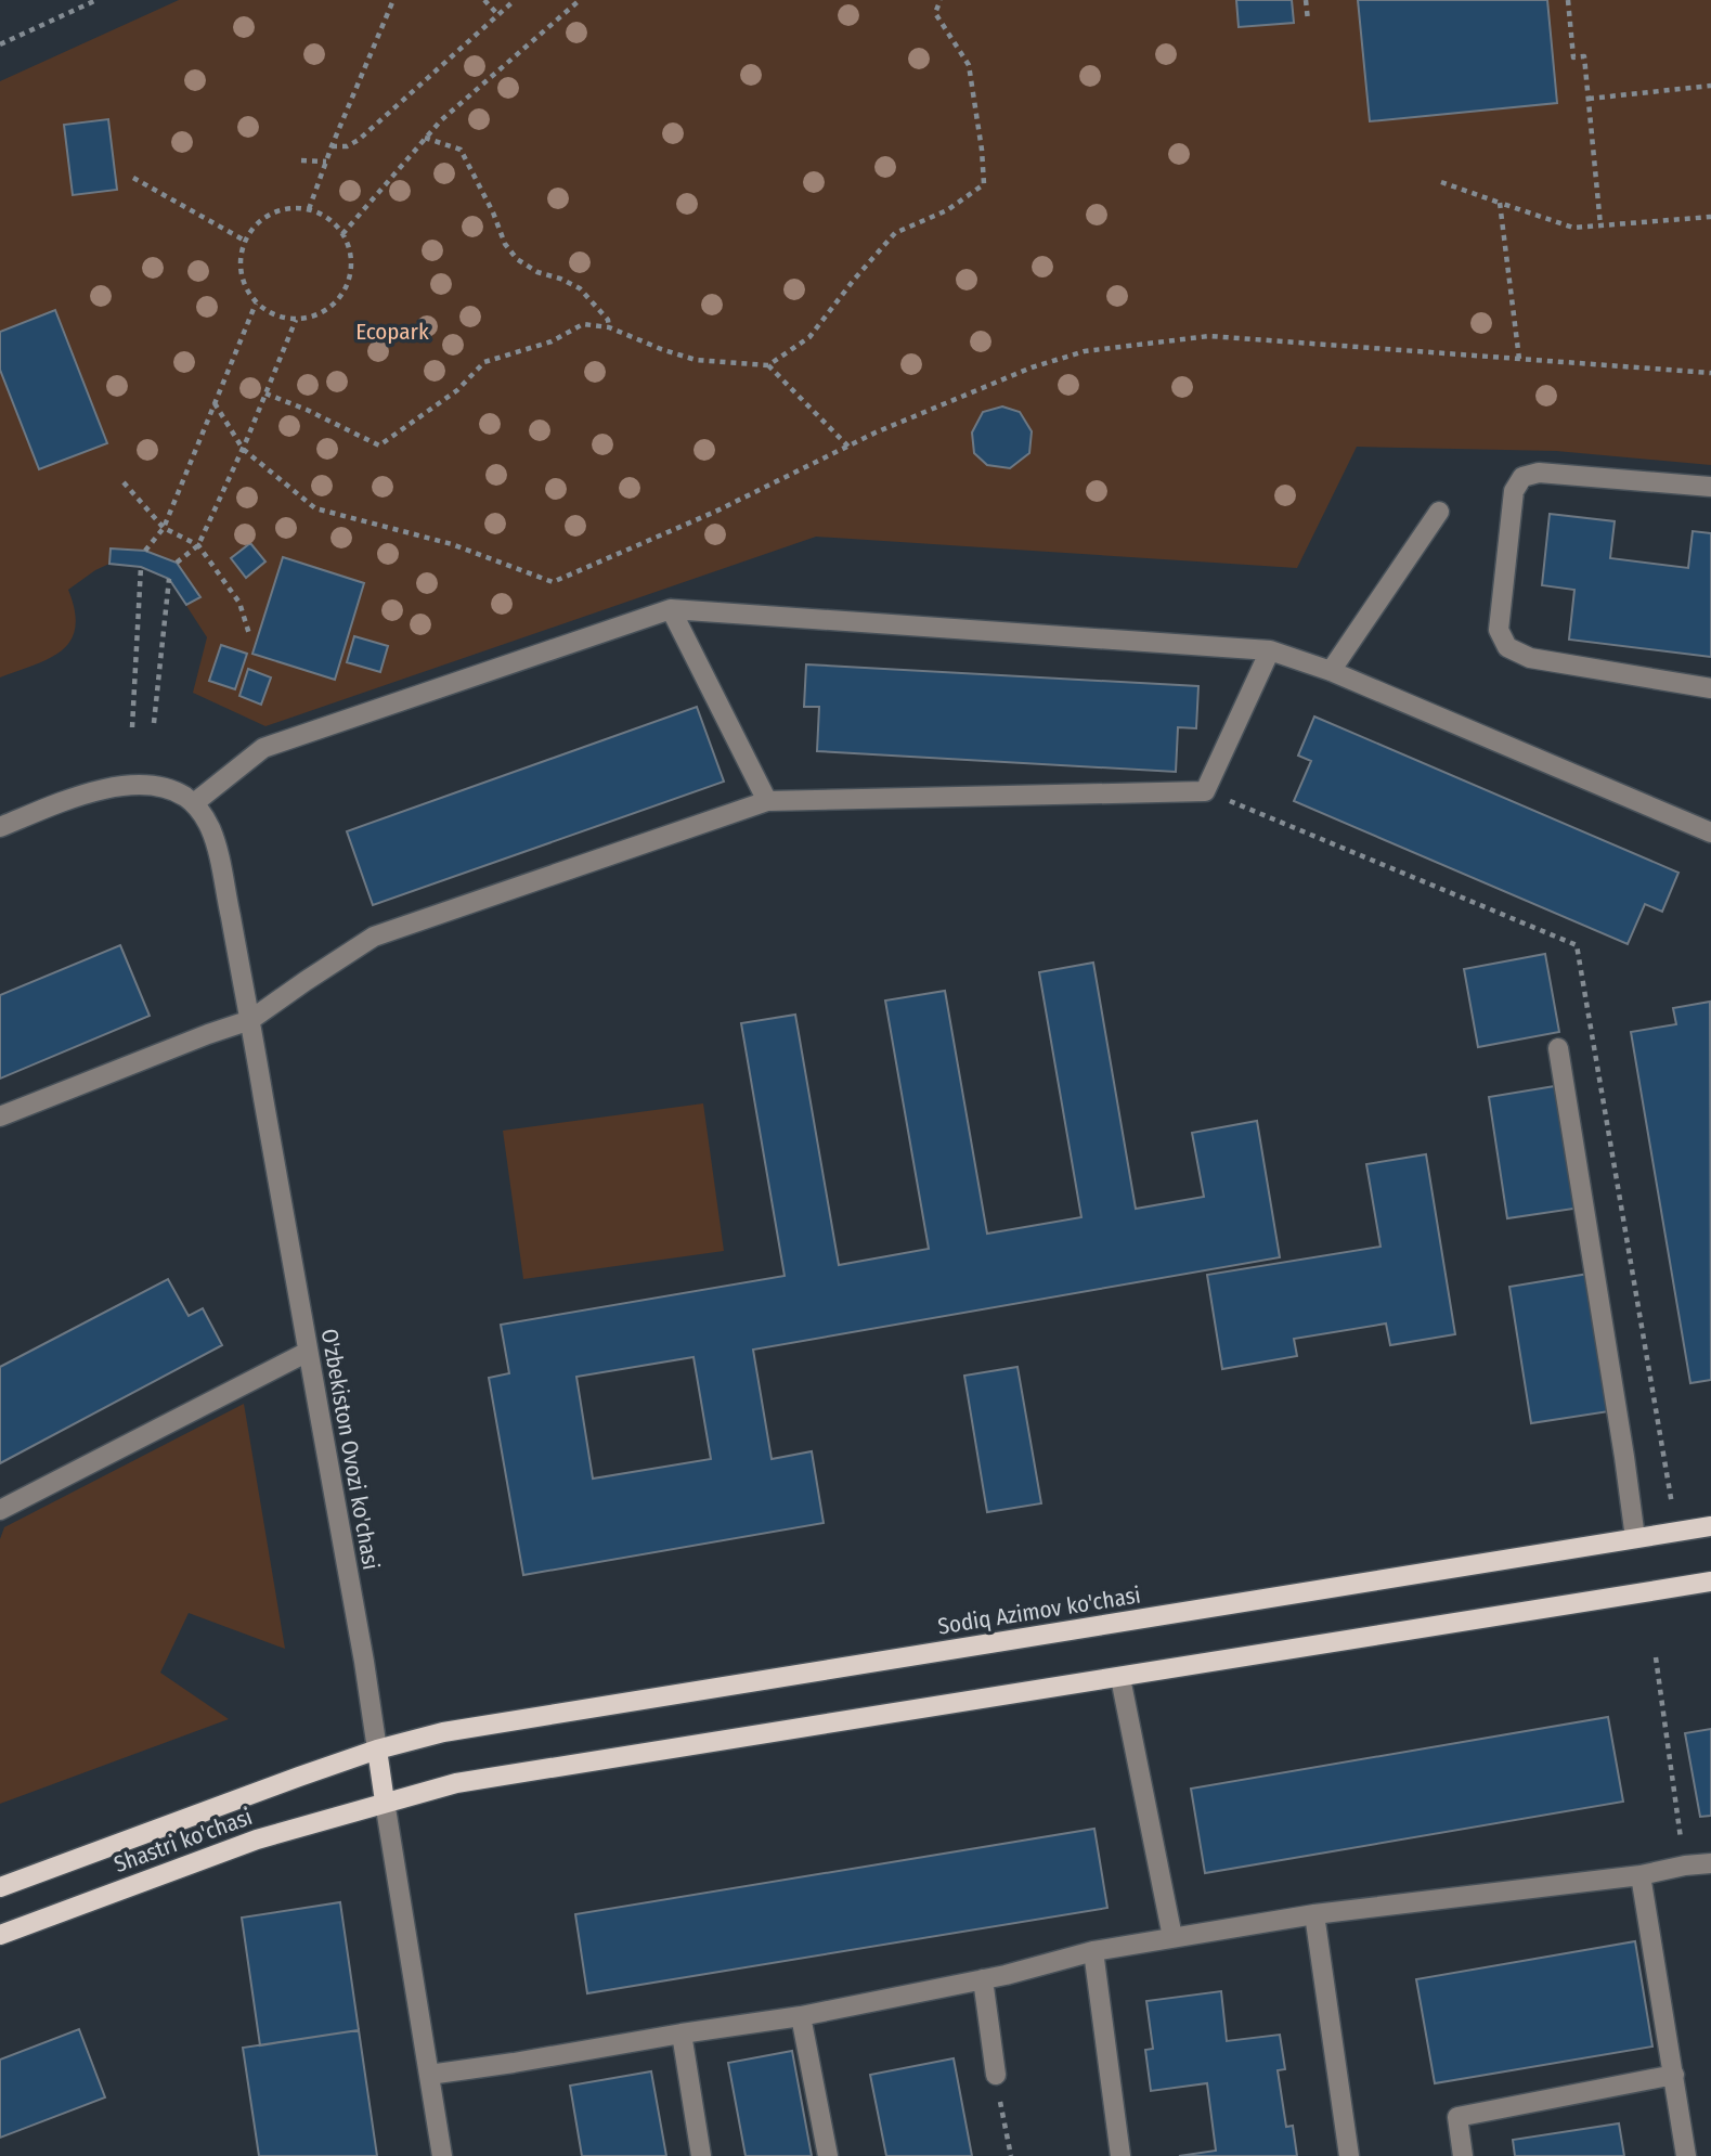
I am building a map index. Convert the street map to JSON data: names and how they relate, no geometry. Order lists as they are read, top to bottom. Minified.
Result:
{"streets":{"main road":["O'zbekiston Ovozi ko'chasi","Sodiq Azimov ko'chasi","Shastri ko'chasi"]},"crossings":[["O'zbekiston Ovozi ko'chasi","Sodiq Azimov ko'chasi"],["O'zbekiston Ovozi ko'chasi","Shastri ko'chasi"],["Sodiq Azimov ko'chasi","Shastri ko'chasi"]],"parks":["Ecopark"]}
